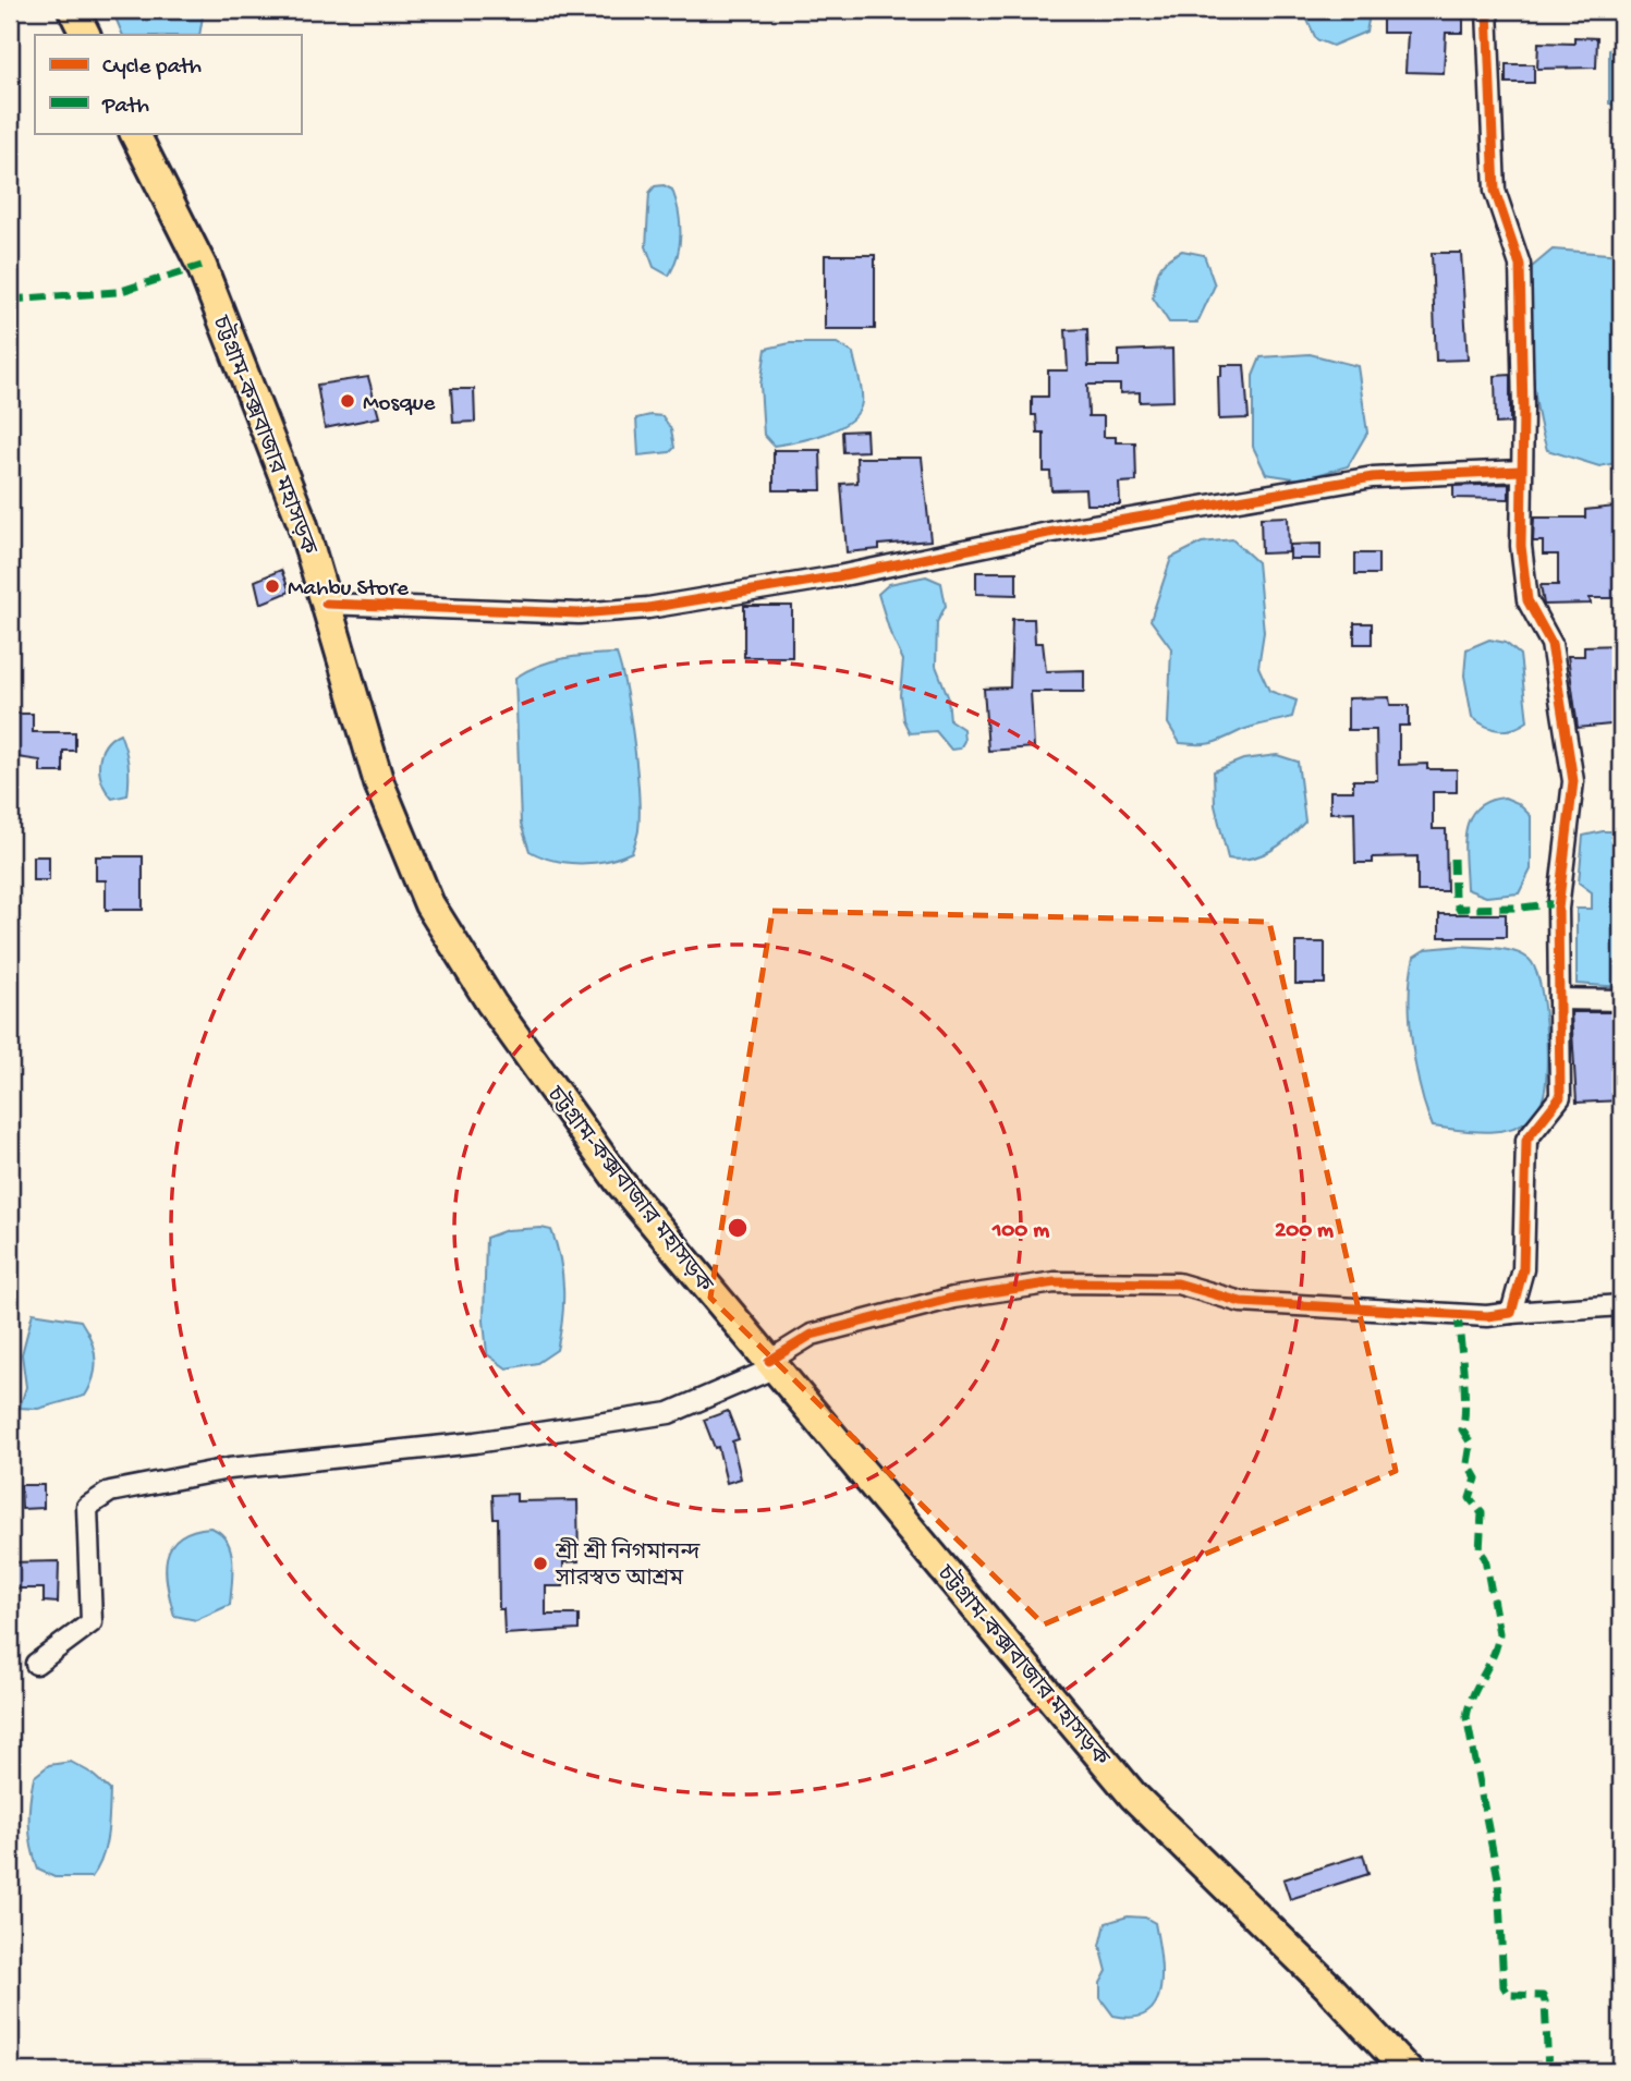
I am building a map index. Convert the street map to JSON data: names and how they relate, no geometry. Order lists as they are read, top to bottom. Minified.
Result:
{"streets":{"highway":["চট্টগ্রাম-কক্সবাজার মহাসড়ক"]},"places":["Mosque","Mahbu Store","শ্রী শ্রী নিগমানন্দ সারস্বত আশ্রম"],"legend":["Cycle path","Path"],"rings":["100 m","200 m"]}
